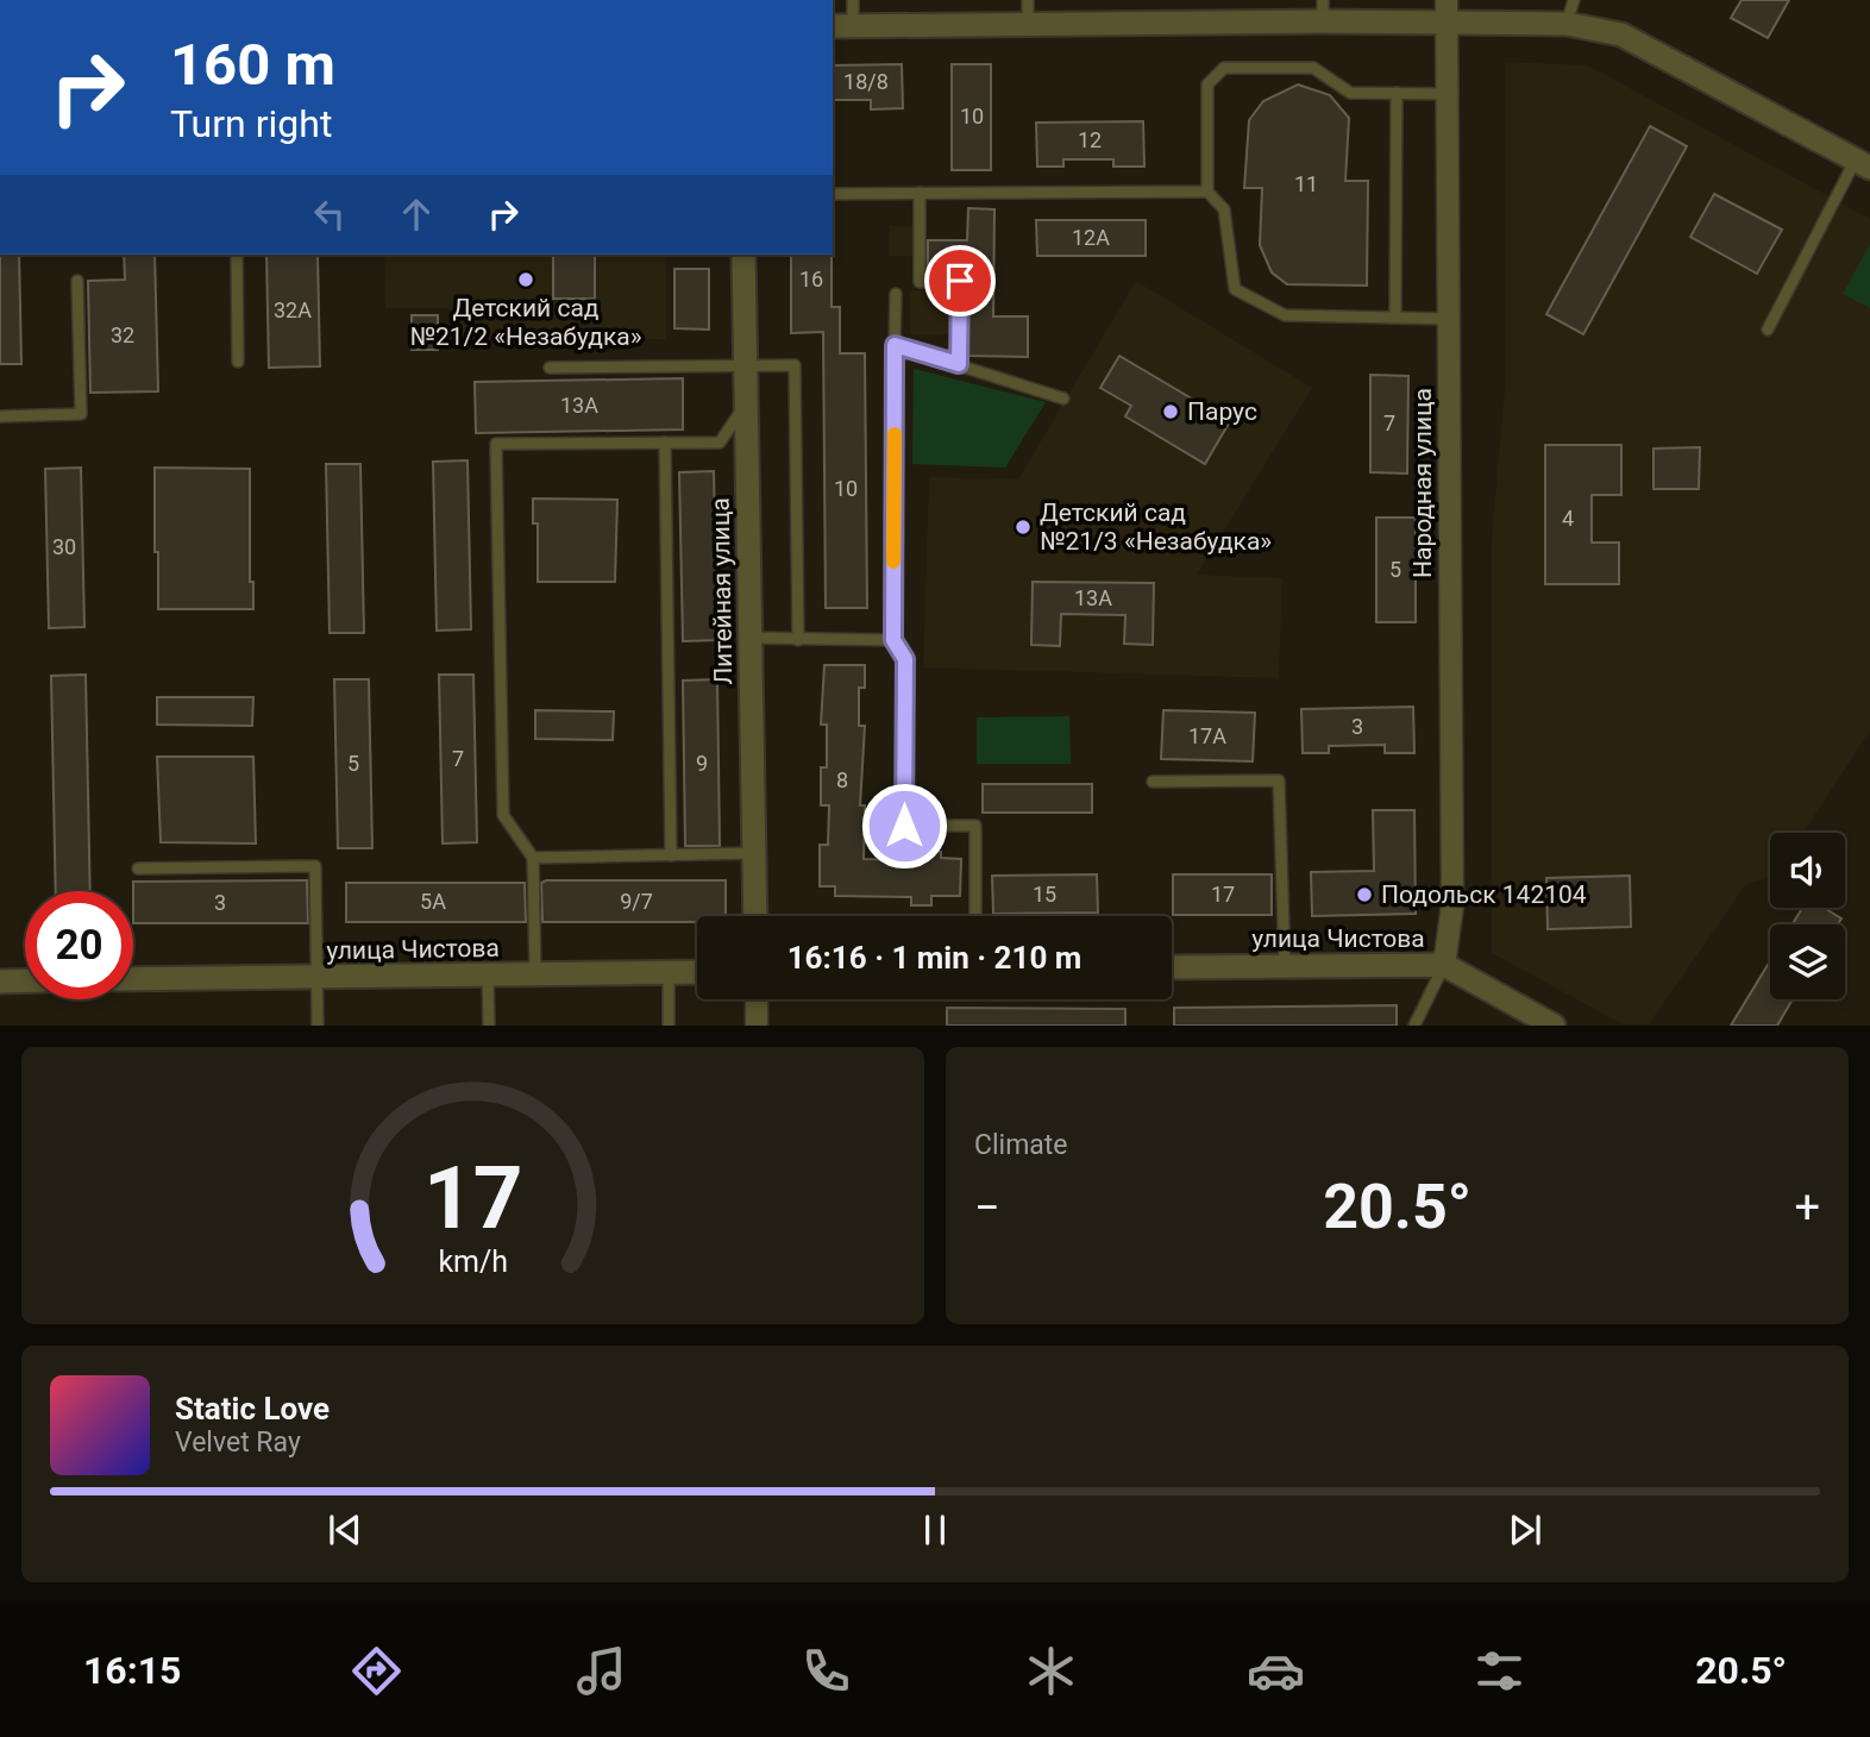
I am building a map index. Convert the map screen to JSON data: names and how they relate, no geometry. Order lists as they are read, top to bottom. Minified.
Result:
{"streets":{"street":["Народная улица","Литейная улица","улица Чистова"]},"crossings":[["Народная улица","улица Чистова"]],"places":["Детский сад №21/2 «Незабудка»","Парус","Детский сад №21/3 «Незабудка»","Подольск 142104"],"house_numbers":["18/8","10","12","11","12А","16","32А","32","13А","7","10","4","30","5","13А","3","17А","7","5","9","8","15","17","5А","9/7","3"],"page":{"turn":["160 m","Turn right"],"limit":"20","trip":"16:16 · 1 min · 210 m","tile":"Climate","heat":["−","20.5°","+"],"song":["Static Love","Velvet Ray"],"tabs":["16:15","20.5°"],"gauge":["17","km/h"]}}
